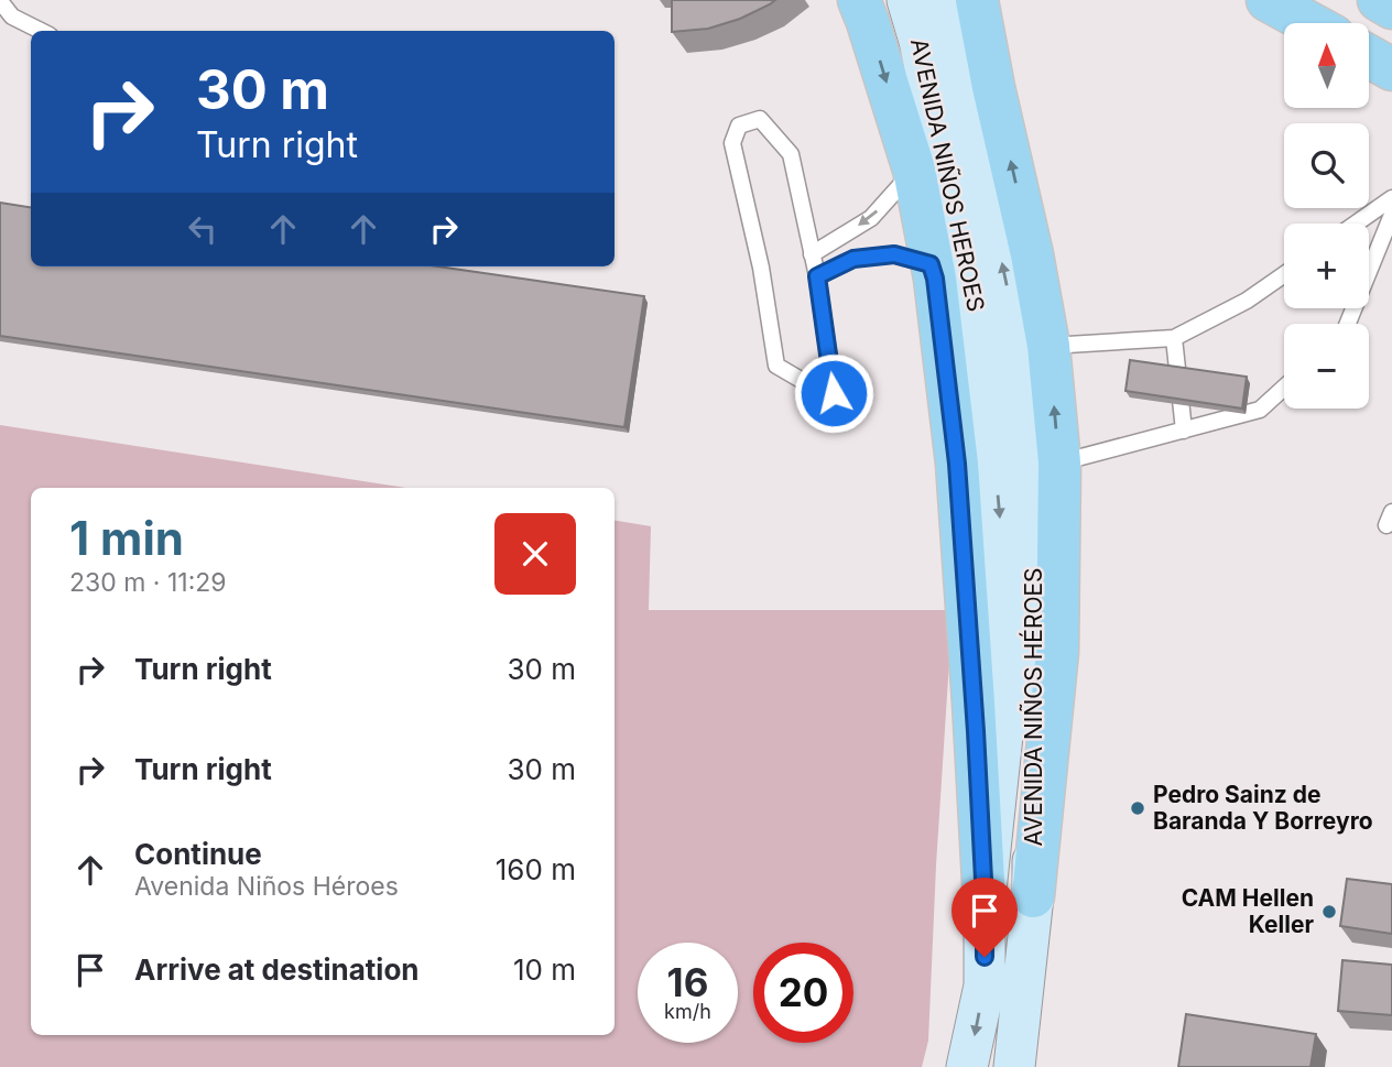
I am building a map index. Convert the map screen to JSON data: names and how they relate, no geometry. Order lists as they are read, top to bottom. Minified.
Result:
{"streets":{"main road":["AVENIDA NIÑOS HEROES","AVENIDA NIÑOS HÉROES"]},"crossings":[["AVENIDA NIÑOS HEROES","AVENIDA NIÑOS HÉROES"]],"places":["Pedro Sainz de Baranda Y Borreyro","CAM Hellen Keller"],"north":"top","page":{"map_buttons":["+","−"],"turn":["30 m","Turn right"],"heading":["1 min","230 m · 11:29"],"list":[{"name":"Turn right","value":"30 m"},{"name":"Turn right","value":"30 m"},{"name":"Continue","note":"Avenida Niños Héroes","value":"160 m"},{"name":"Arrive at destination","value":"10 m"}],"speed":"16 km/h","limit":"20"}}
